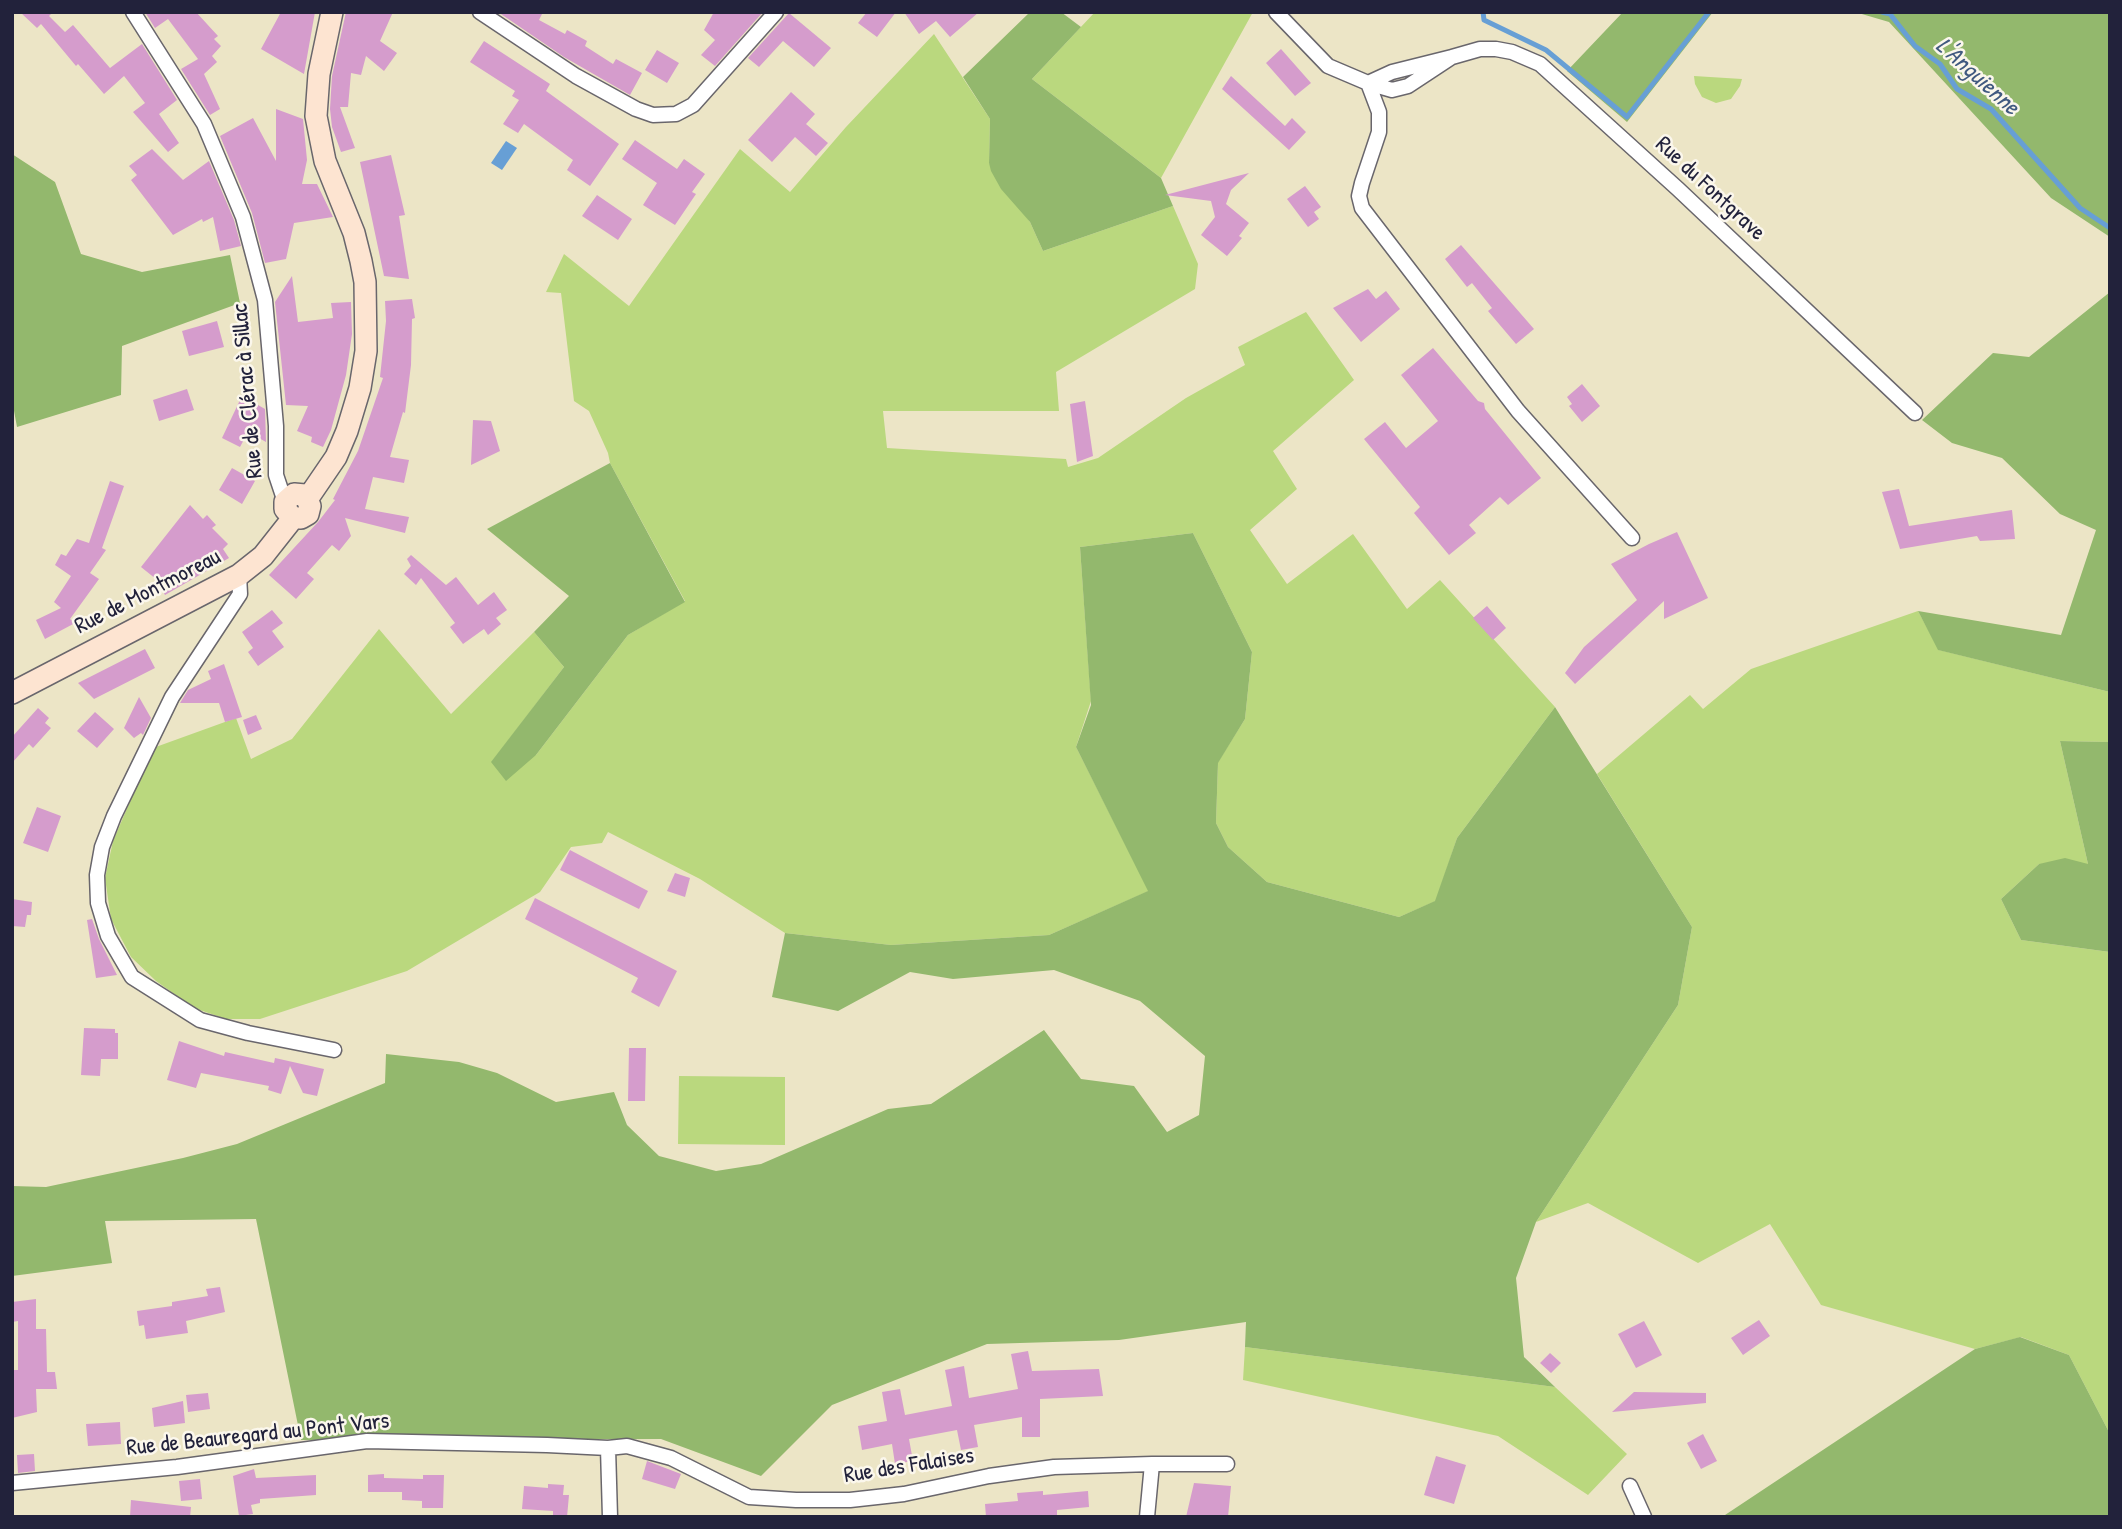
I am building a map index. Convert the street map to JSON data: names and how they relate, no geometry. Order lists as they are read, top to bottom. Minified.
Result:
{"streets":{"main road":["Rue de Montmoreau"],"street":["Rue du Fontgrave","Rue de Clérac à Sillac","Rue de Beauregard au Pont Vars","Rue des Falaises"]},"crossings":[["Rue de Clérac à Sillac","Rue de Montmoreau"],["Rue de Beauregard au Pont Vars","Rue des Falaises"]],"water":["L'Anguienne"]}
